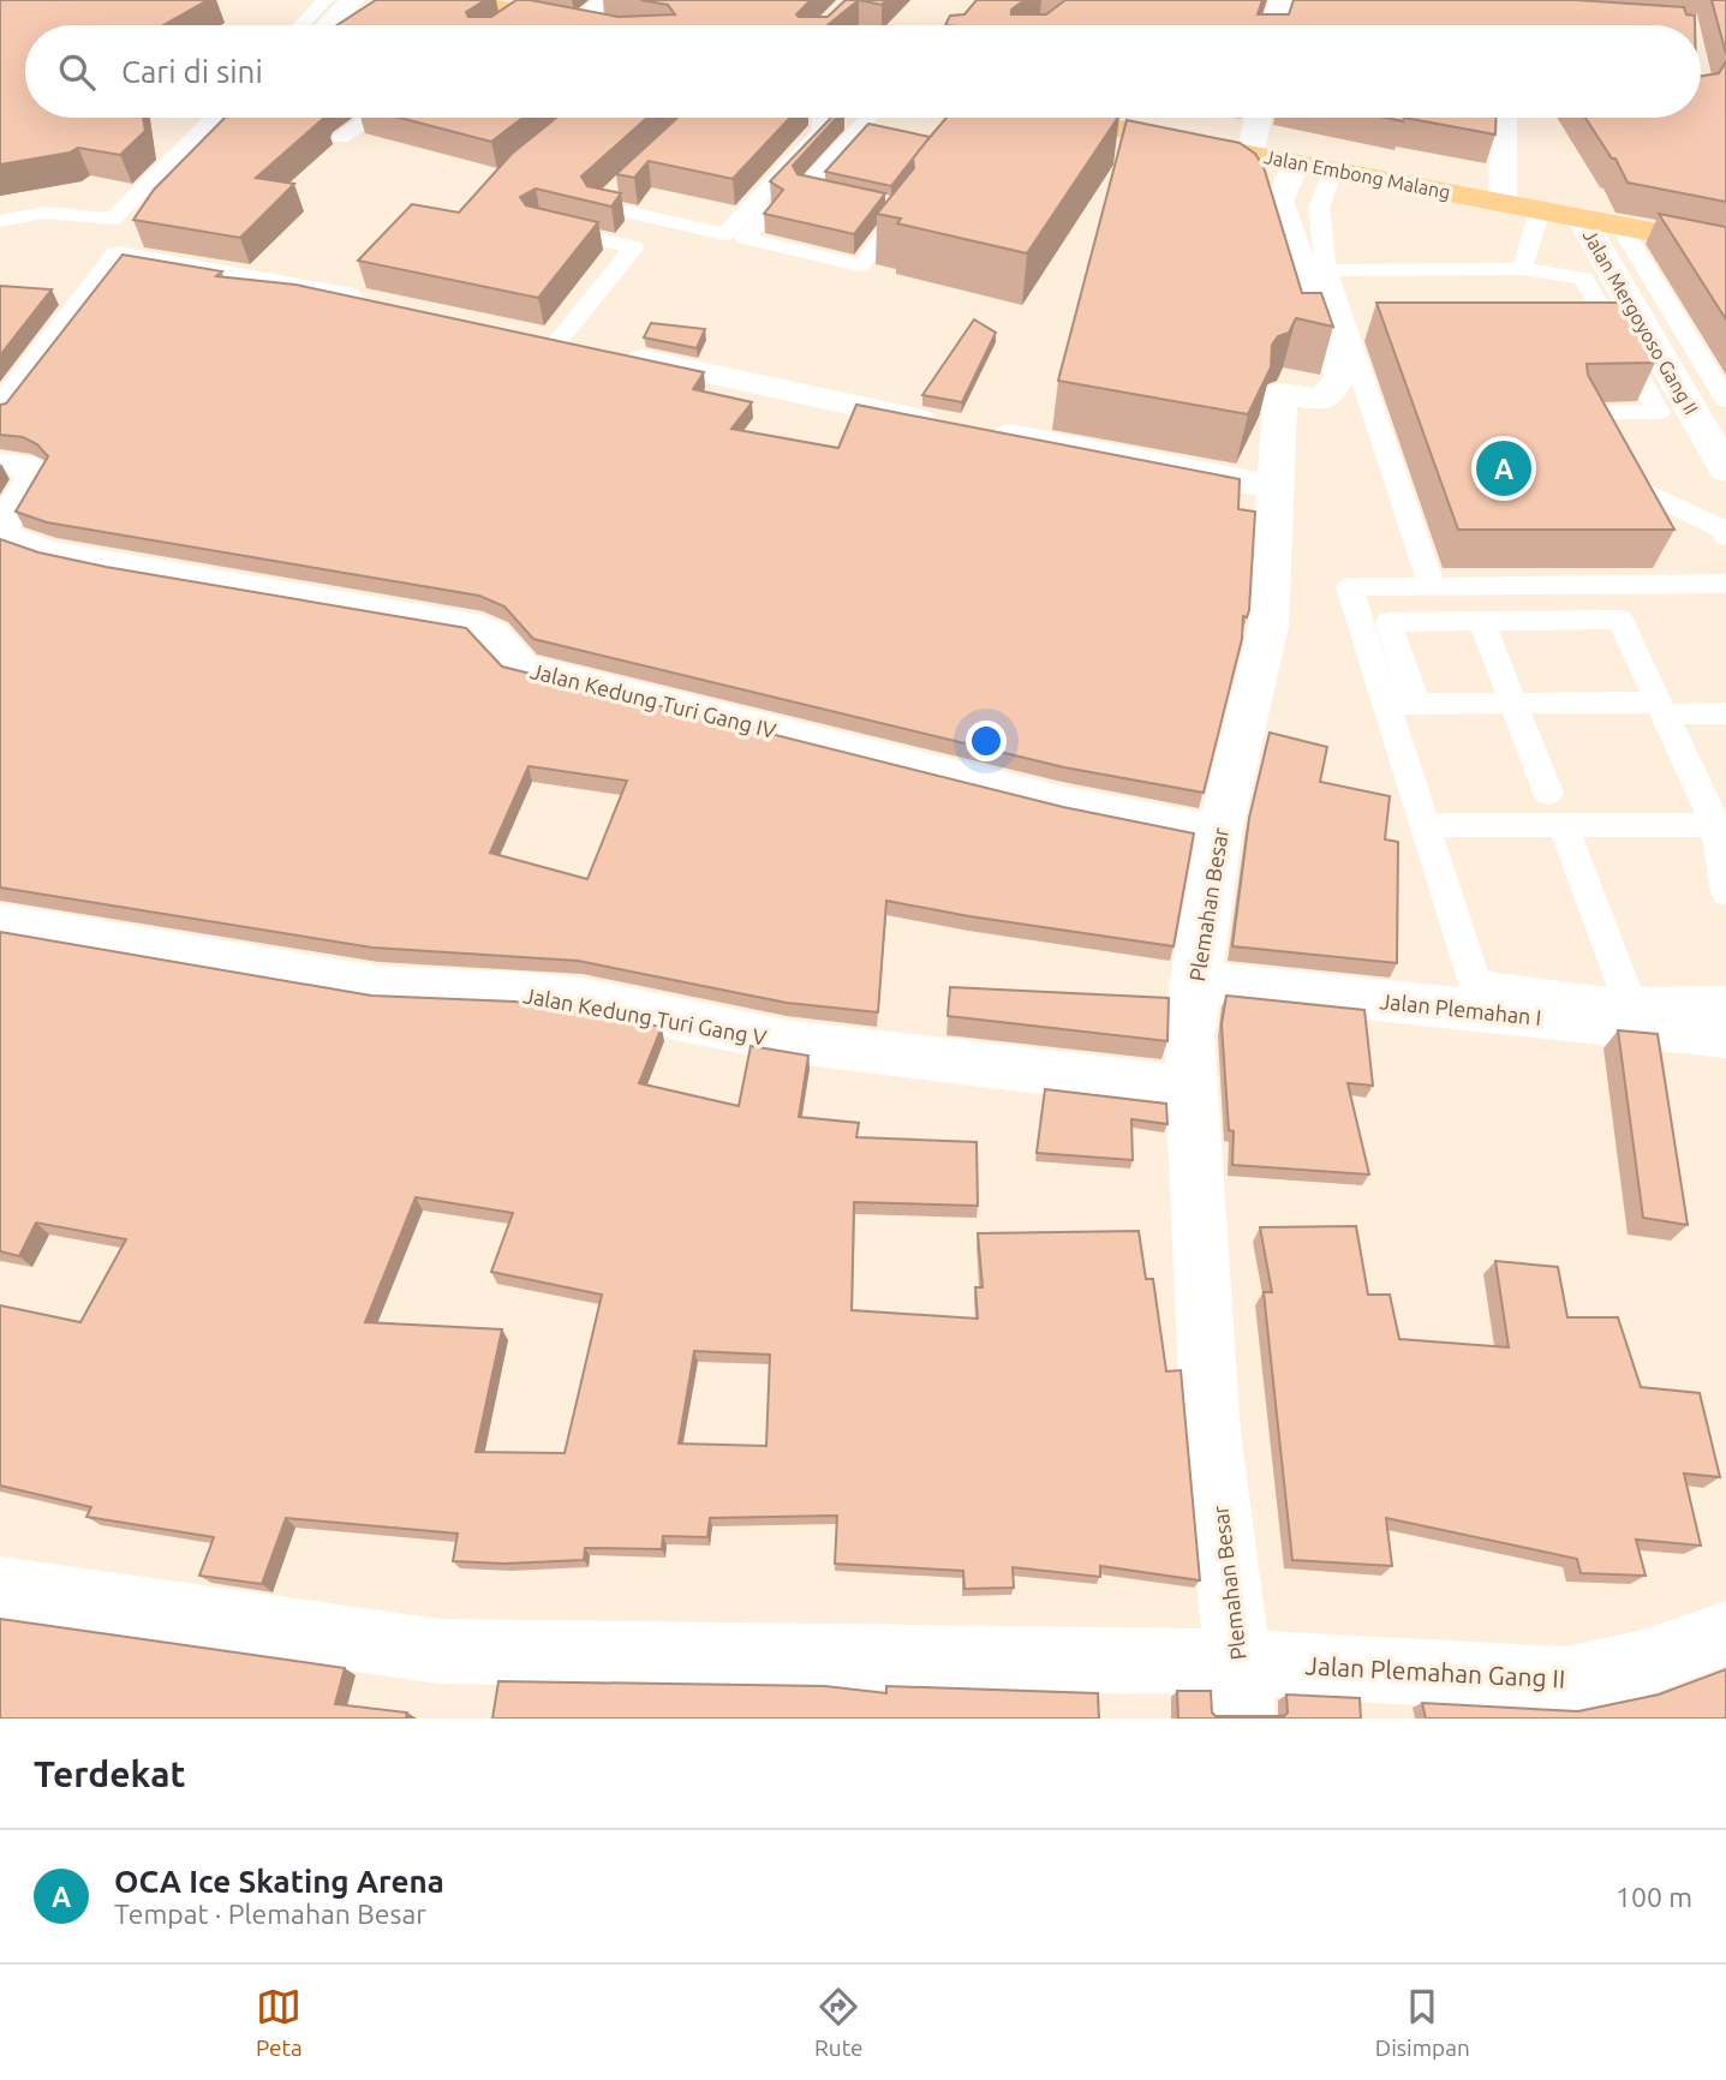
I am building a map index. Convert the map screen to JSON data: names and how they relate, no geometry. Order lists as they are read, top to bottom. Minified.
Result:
{"streets":{"main road":["Jalan Embong Malang"],"street":["Jalan Mergoyoso Gang II","Jalan Kedung Turi Gang IV","Plemahan Besar","Jalan Plemahan I","Jalan Kedung Turi Gang V","Jalan Plemahan Gang II"]},"crossings":[["Jalan Embong Malang","Jalan Mergoyoso Gang II"],["Jalan Embong Malang","Plemahan Besar"],["Jalan Kedung Turi Gang IV","Plemahan Besar"],["Plemahan Besar","Jalan Plemahan I"],["Plemahan Besar","Jalan Kedung Turi Gang V"],["Plemahan Besar","Jalan Plemahan Gang II"]],"page":{"search":"Cari di sini","pins":"A","heading":"Terdekat","list":[{"mark":"A","name":"OCA Ice Skating Arena","note":"Tempat · Plemahan Besar","value":"100 m"}],"nav":["Peta","Rute","Disimpan"]}}
